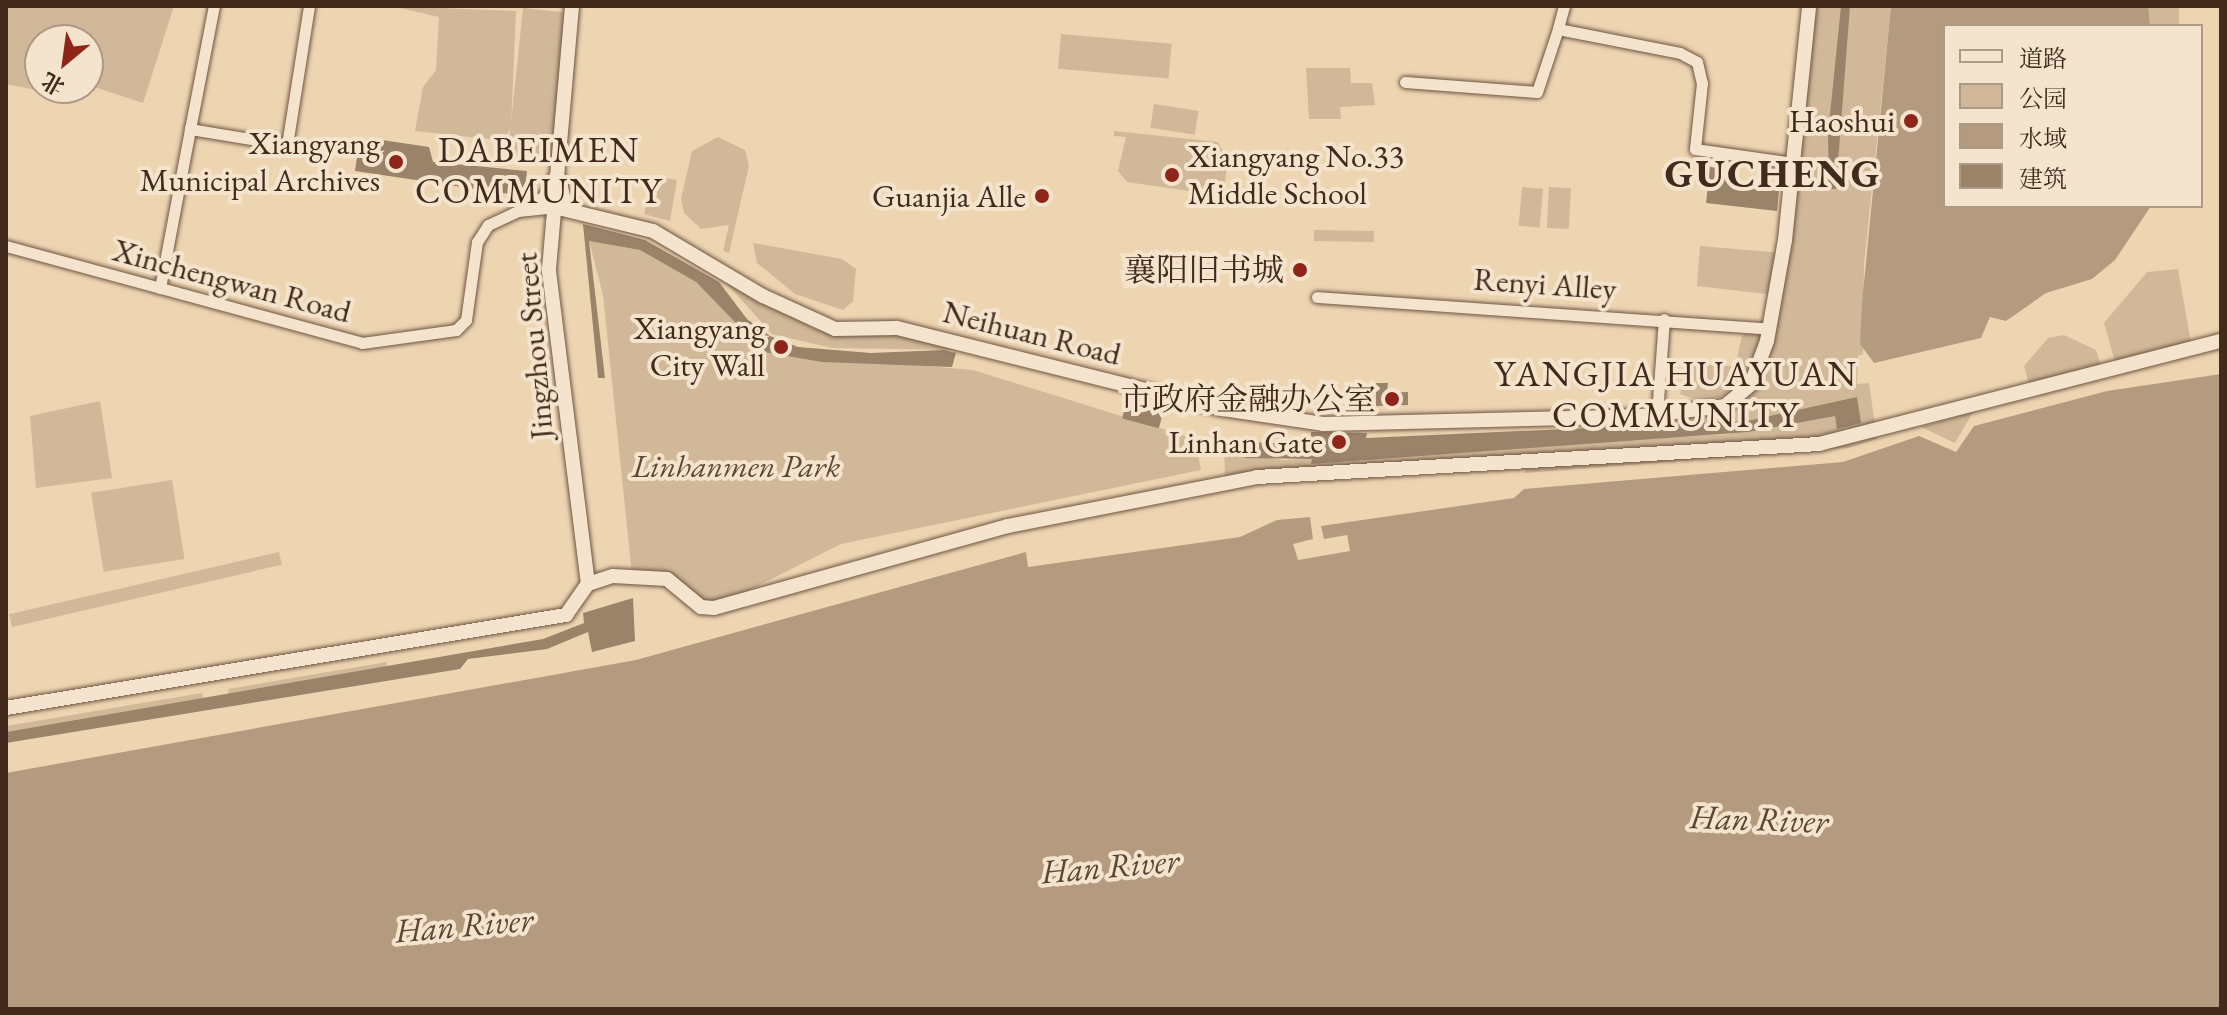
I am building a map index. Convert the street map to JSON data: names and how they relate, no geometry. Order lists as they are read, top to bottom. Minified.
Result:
{"streets":{"street":["Xinchengwan Road","Renyi Alley","Neihuan Road","Jingzhou Street"]},"crossings":[["Xinchengwan Road","Neihuan Road"],["Xinchengwan Road","Jingzhou Street"],["Renyi Alley","Neihuan Road"],["Neihuan Road","Jingzhou Street"]],"districts":["DABEIMEN COMMUNITY","GUCHENG","YANGJIA HUAYUAN COMMUNITY"],"water":["Han River"],"parks":["Linhanmen Park"],"places":["Haoshui","Xiangyang Municipal Archives","Xiangyang No.33 Middle School","Guanjia Alle","襄阳旧书城","Xiangyang City Wall","市政府金融办公室","Linhan Gate"],"legend":["道路","公园","水域","建筑"],"north":"bottom left"}
